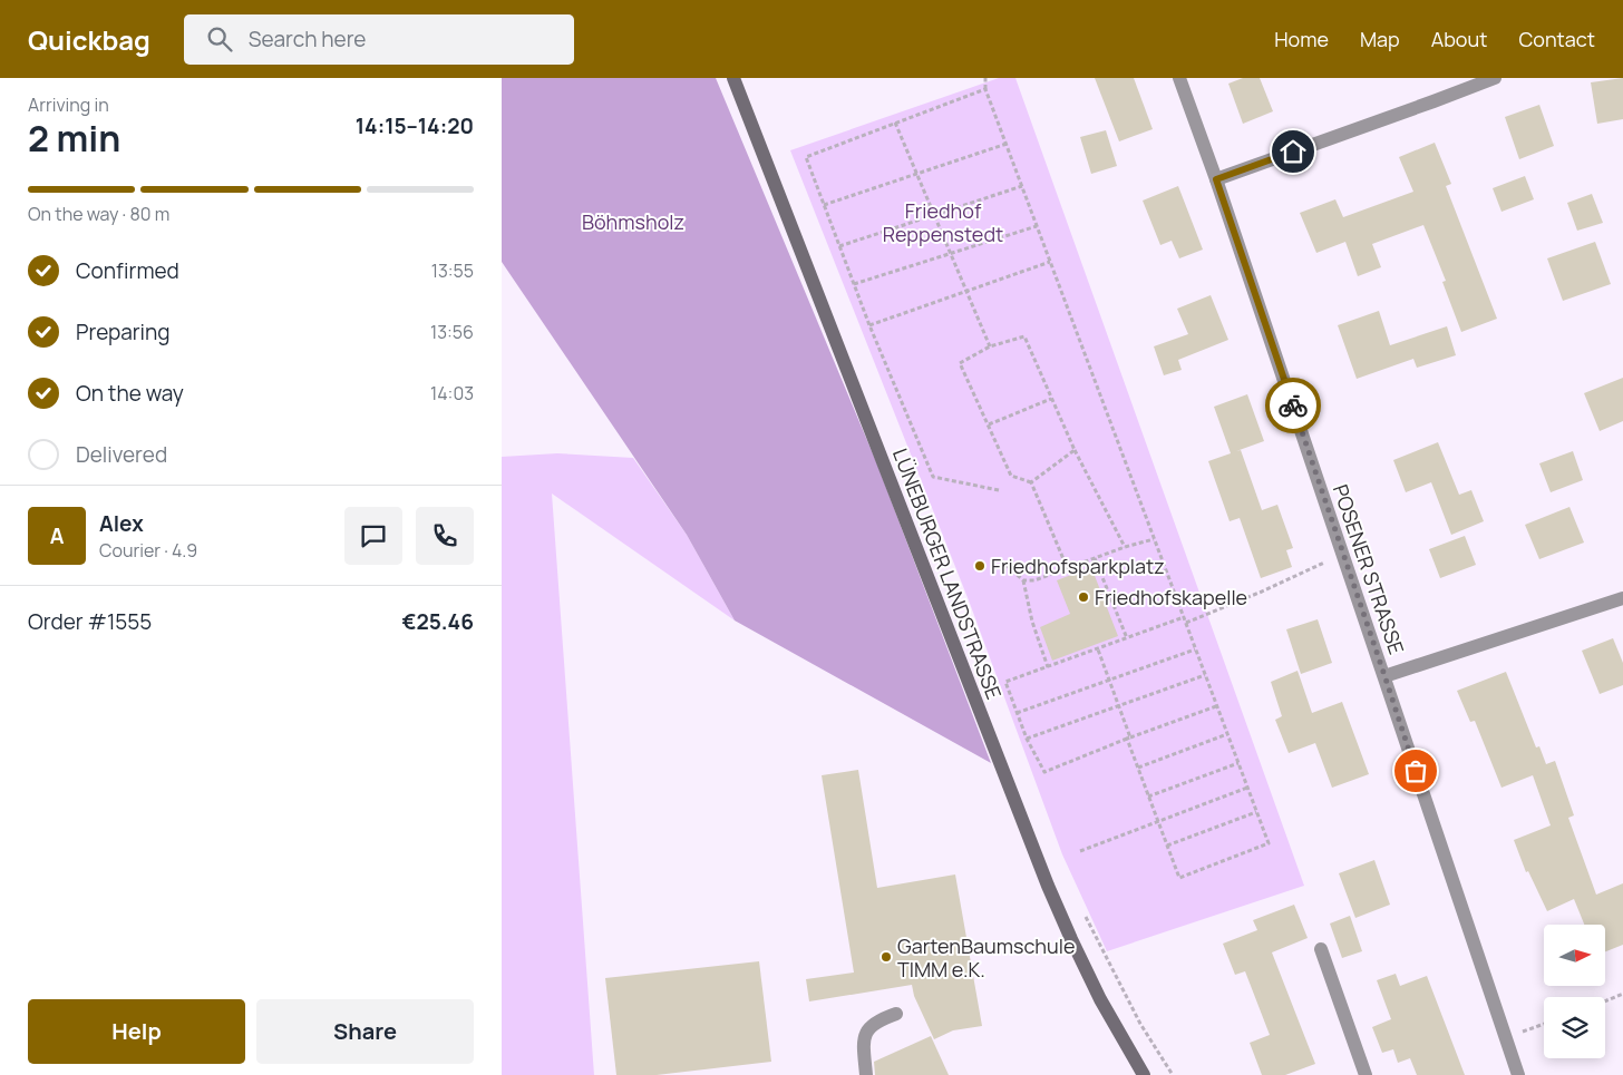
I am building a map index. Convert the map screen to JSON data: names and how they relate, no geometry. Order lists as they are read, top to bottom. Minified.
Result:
{"streets":{"main road":["LÜNEBURGER LANDSTRASSE"],"street":["POSENER STRASSE"]},"parks":["Friedhof Reppenstedt","Böhmsholz"],"places":["Friedhofsparkplatz","Friedhofskapelle","GartenBaumschule TIMM e.K."],"north":"right","page":{"header":"Quickbag","search":"Search here","nav":["Home","Map","About","Contact"],"heading":["2 min","Arriving in","14:15–14:20"],"panel":["Alex","Courier · 4.9","Order #1555","€25.46"],"bar":"On the way · 80 m","list":[["Confirmed","13:55"],["Preparing","13:56"],["On the way","14:03"],"Delivered"],"round":"A","buttons":["Help","Share"]}}
